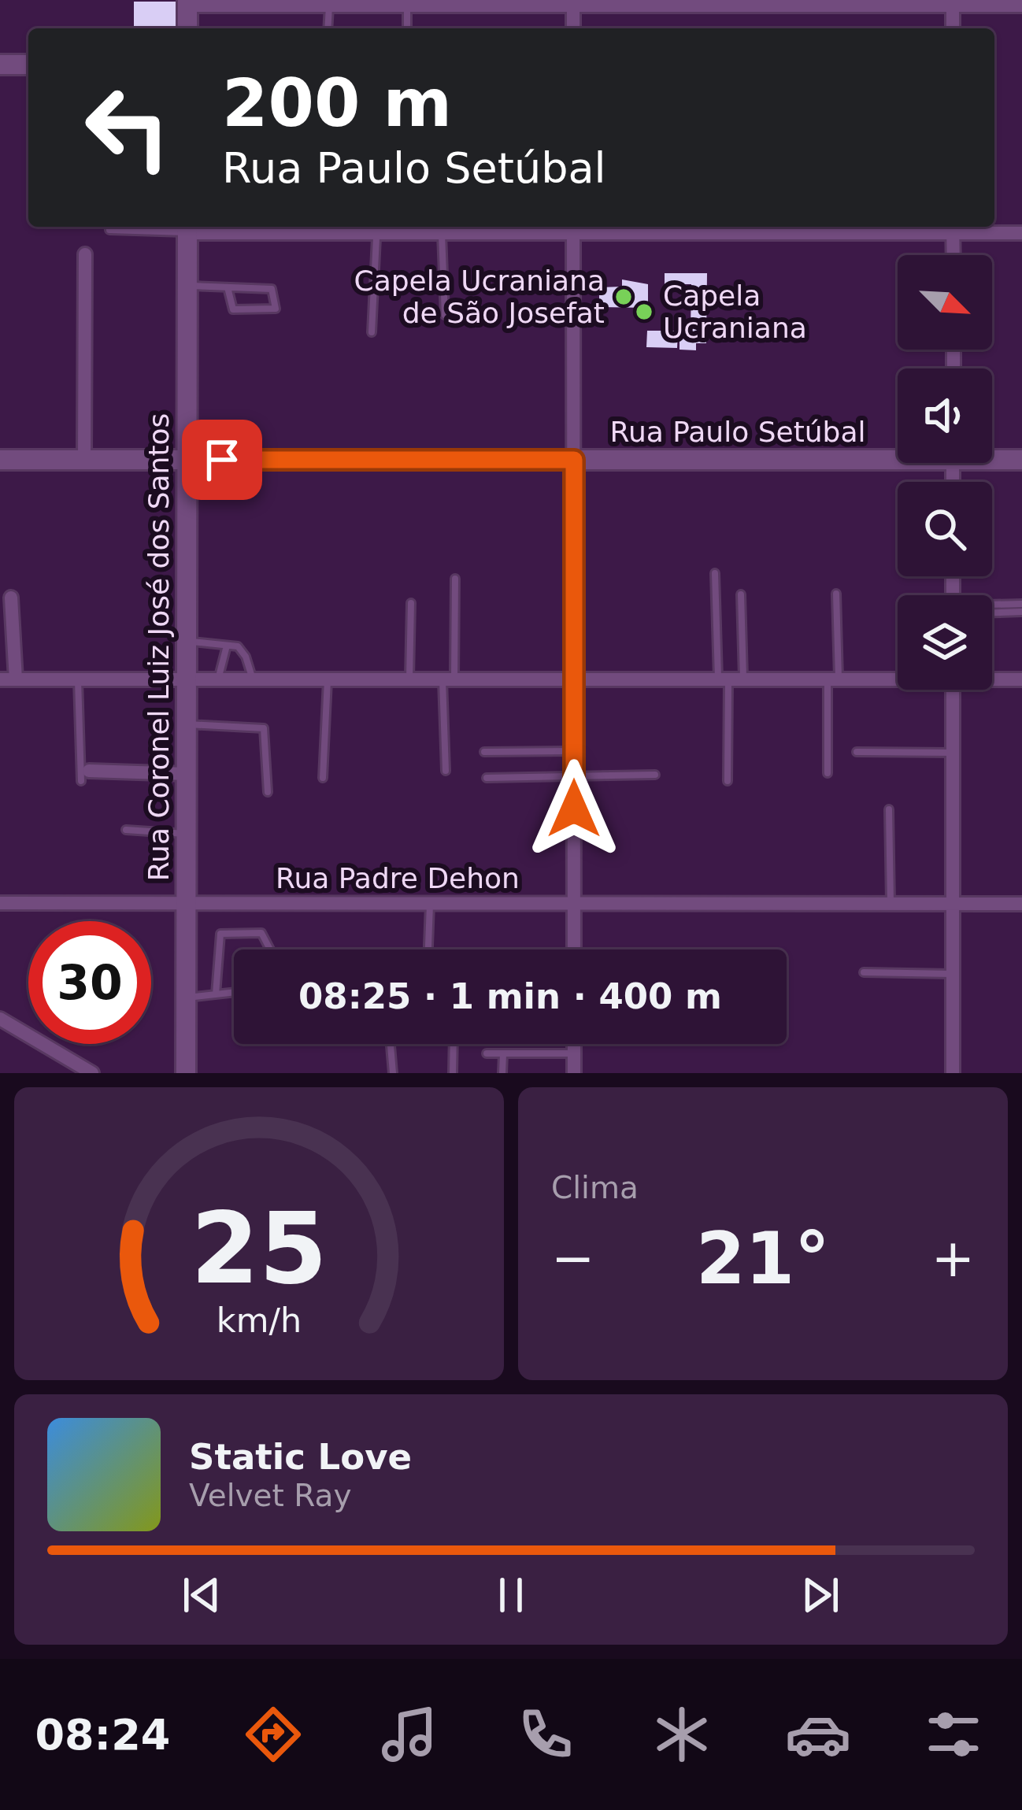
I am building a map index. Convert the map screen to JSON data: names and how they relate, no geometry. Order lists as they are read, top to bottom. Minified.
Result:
{"streets":{"main road":["Rua Paulo Setúbal","Rua Coronel Luiz José dos Santos"],"street":["Rua Padre Dehon"]},"crossings":[["Rua Paulo Setúbal","Rua Coronel Luiz José dos Santos"],["Rua Coronel Luiz José dos Santos","Rua Padre Dehon"]],"places":["Capela Ucraniana de São Josefat","Capela Ucraniana"],"north":"bottom right","page":{"turn":["200 m","Rua Paulo Setúbal"],"limit":"30","trip":"08:25 · 1 min · 400 m","tile":"Clima","heat":["−","21°","+"],"song":["Static Love","Velvet Ray"],"tabs":"08:24","gauge":["25","km/h"]}}
